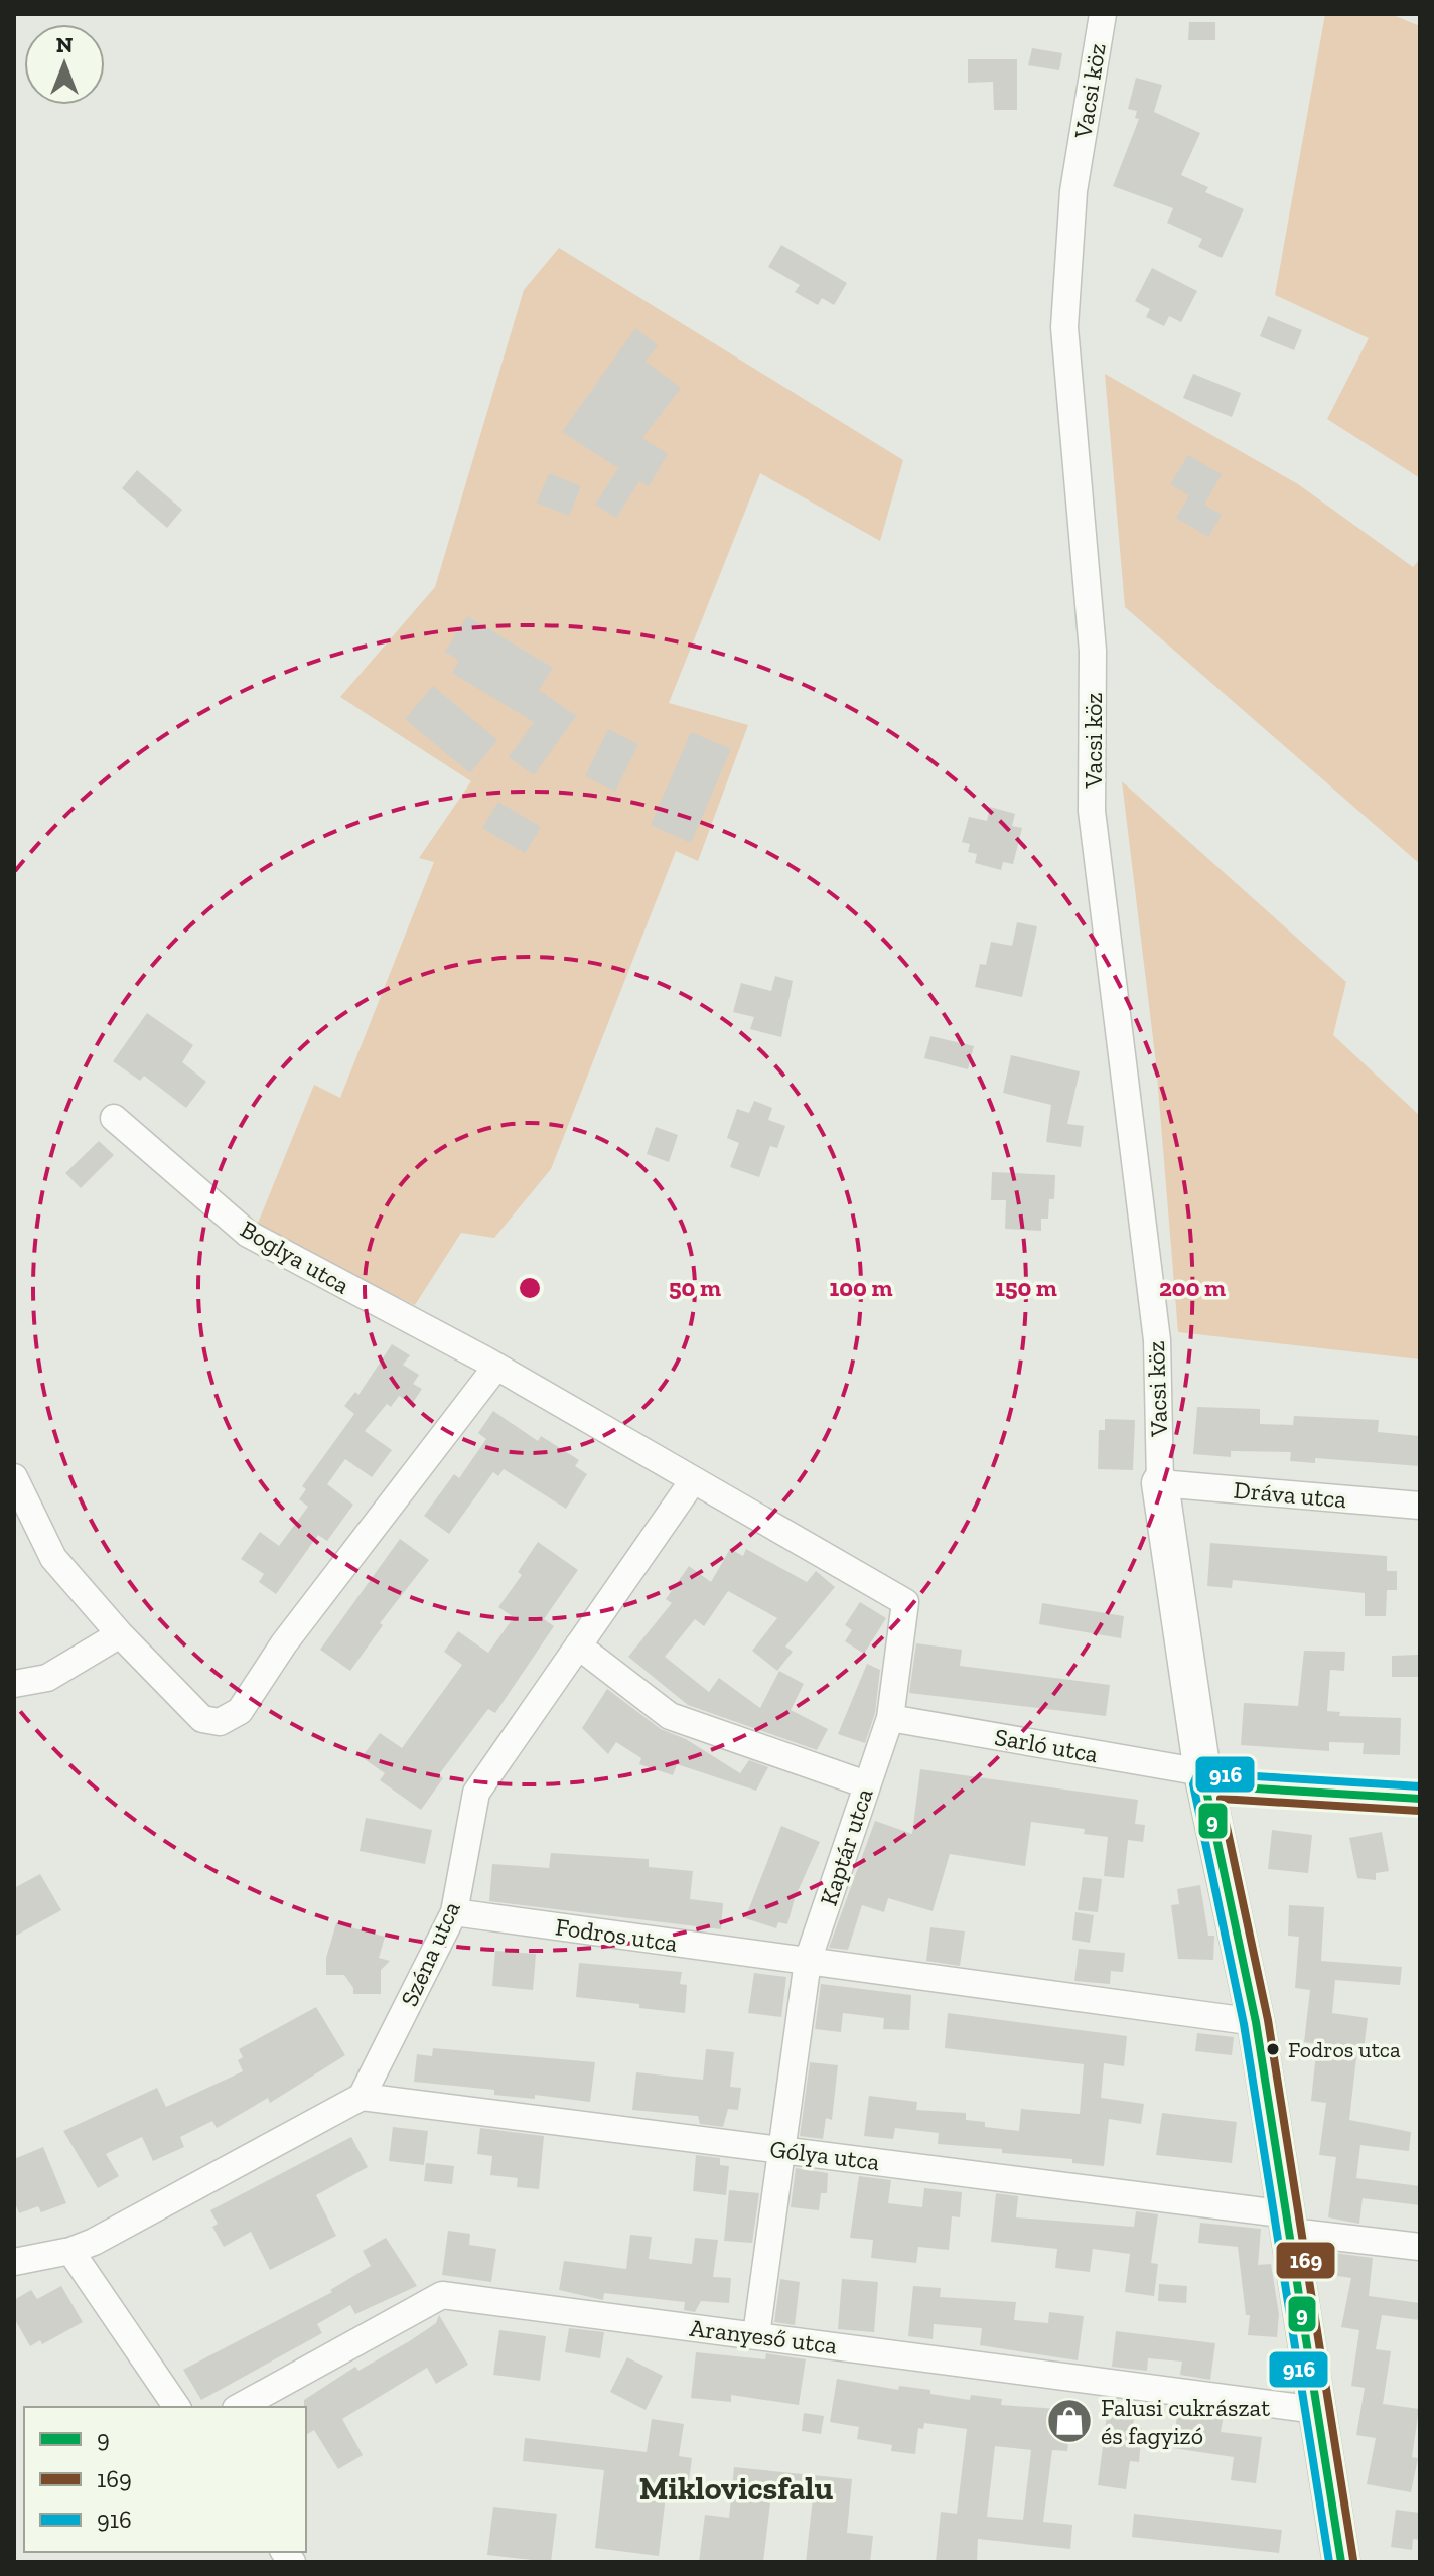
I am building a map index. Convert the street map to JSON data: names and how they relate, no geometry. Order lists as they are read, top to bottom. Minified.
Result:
{"streets":{"street":["Vacsi köz","Boglya utca","Dráva utca","Sarló utca","Kaptár utca","Fodros utca","Széna utca","Gólya utca","Aranyeső utca"]},"crossings":[["Vacsi köz","Dráva utca"],["Vacsi köz","Sarló utca"],["Vacsi köz","Fodros utca"],["Vacsi köz","Gólya utca"],["Vacsi köz","Aranyeső utca"],["Boglya utca","Kaptár utca"],["Boglya utca","Széna utca"],["Sarló utca","Kaptár utca"],["Kaptár utca","Fodros utca"],["Kaptár utca","Széna utca"],["Kaptár utca","Gólya utca"],["Kaptár utca","Aranyeső utca"],["Fodros utca","Széna utca"],["Széna utca","Gólya utca"]],"districts":["Miklovicsfalu"],"places":{"other":["Fodros utca"],"shop":["Falusi cukrászat és fagyizó"]},"lines":["transit line 916","transit line 9","transit line 169"],"legend":["9","169","916"],"north":"top","rings":["50 m","100 m","150 m","200 m"]}
